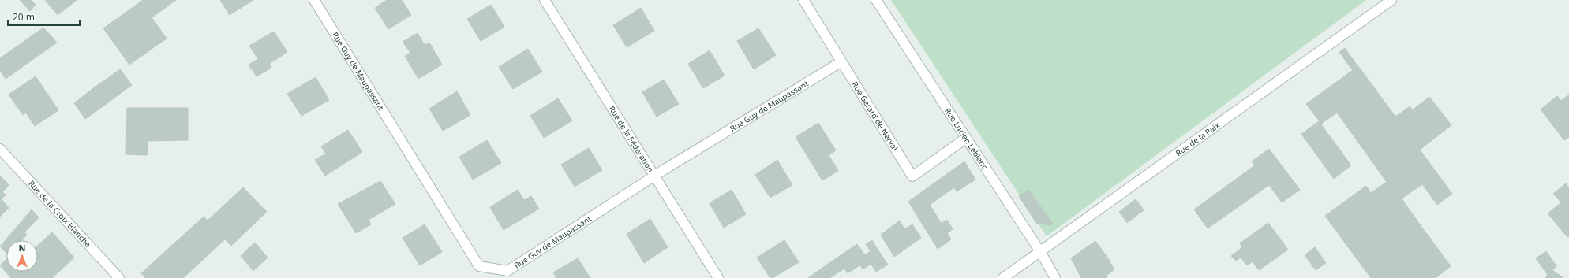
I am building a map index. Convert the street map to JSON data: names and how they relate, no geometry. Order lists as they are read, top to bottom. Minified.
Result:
{"streets":{"street":["Rue Guy de Maupassant","Rue Gerard de Nerval","Rue Lucien Leblanc","Rue de la Fédération","Rue de la Paix","Rue de la Croix Blanche"]},"crossings":[["Rue Guy de Maupassant","Rue Gerard de Nerval"],["Rue Guy de Maupassant","Rue de la Fédération"],["Rue Gerard de Nerval","Rue Lucien Leblanc"],["Rue Lucien Leblanc","Rue de la Paix"]],"scale_bar":"20 m","north":"top"}
